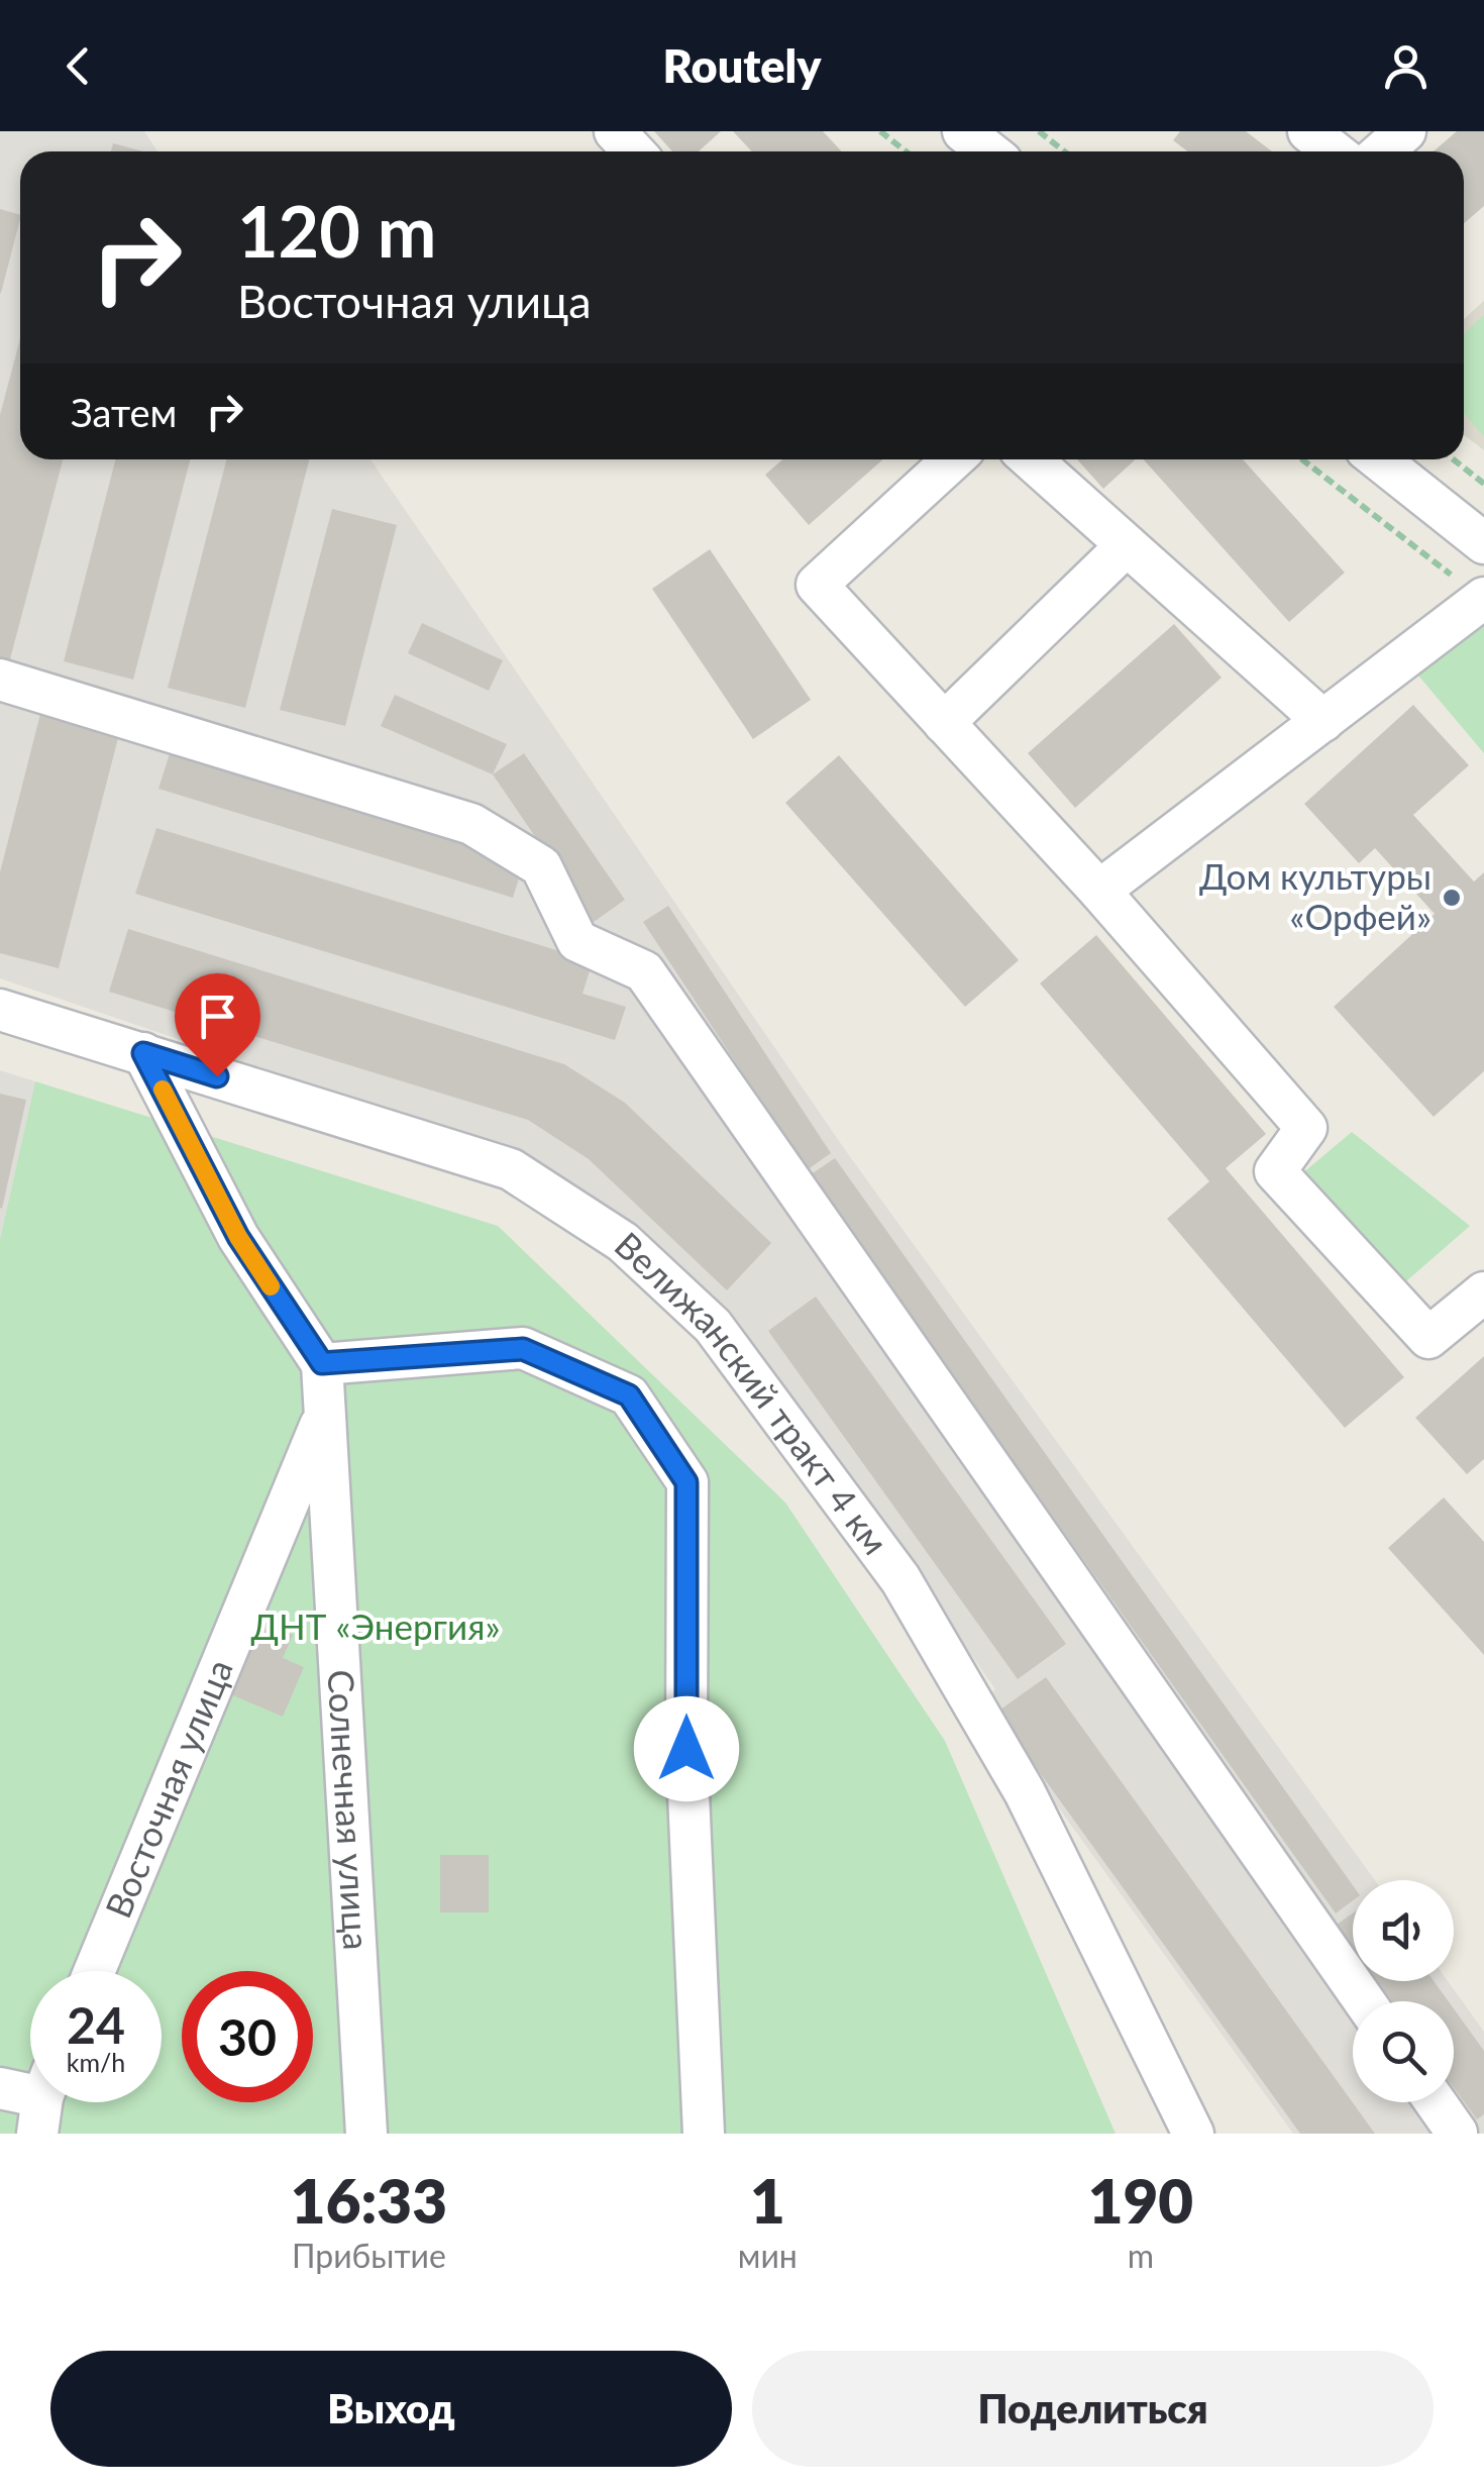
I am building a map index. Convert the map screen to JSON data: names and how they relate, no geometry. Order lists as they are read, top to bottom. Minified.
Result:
{"streets":{"street":["Велижанский тракт 4 км","Восточная улица","Солнечная улица"]},"crossings":[["Восточная улица","Солнечная улица"]],"parks":["ДНТ «Энергия»"],"places":["Дом культуры «Орфей»"],"page":{"header":"Routely","turn":["120 m","Восточная улица"],"then":"Затем","speed":"24 km/h","limit":"30","eta":["16:33","Прибытие","1","мин","190","m"],"buttons":["Выход","Поделиться"]}}
